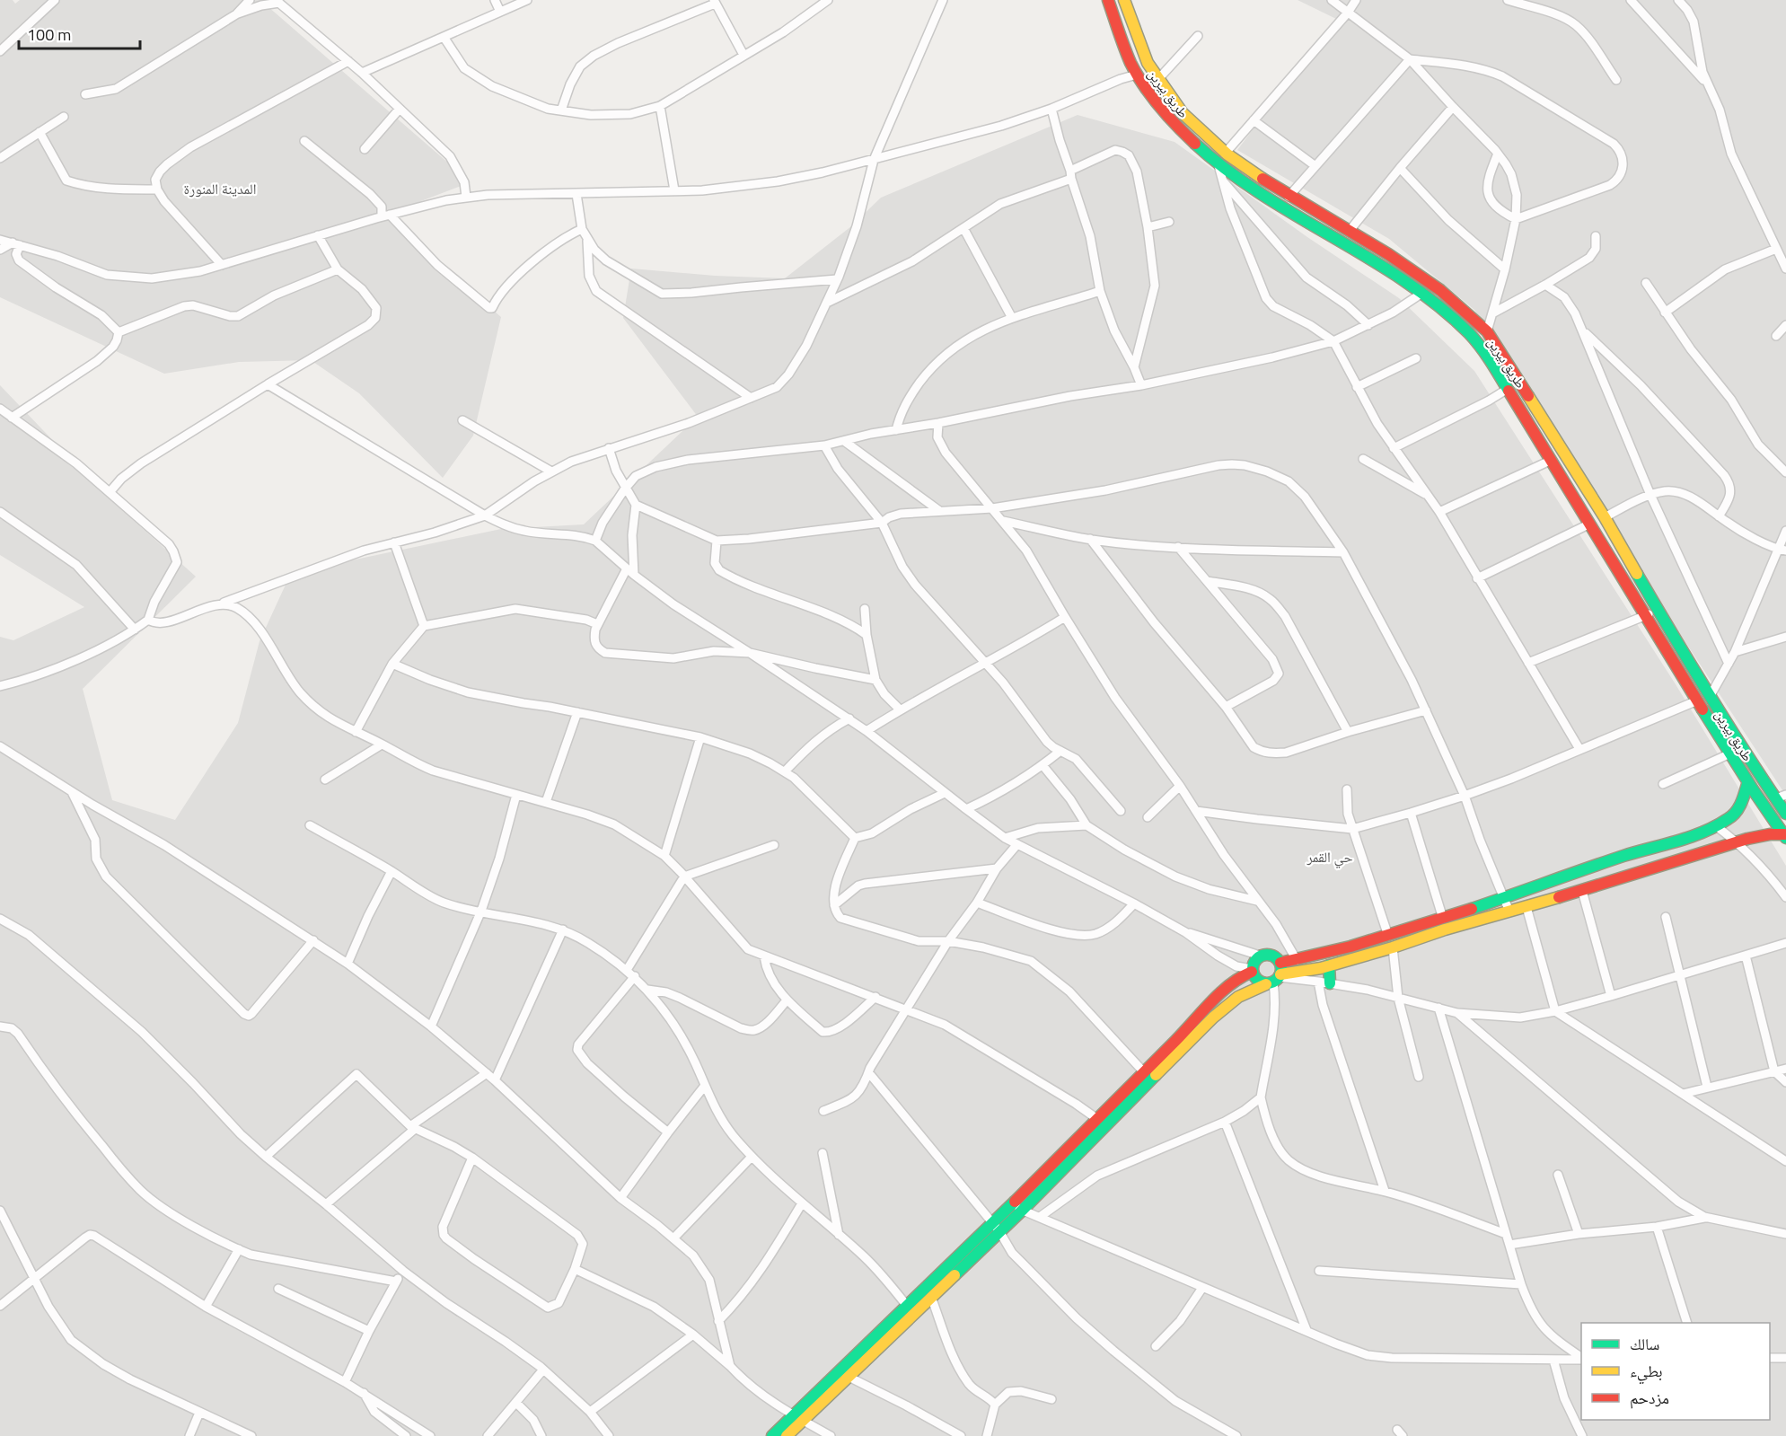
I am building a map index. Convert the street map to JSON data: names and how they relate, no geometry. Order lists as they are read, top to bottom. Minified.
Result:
{"streets":{"street":["طريق بيرين"]},"districts":["المدينة المنورة","حي القمر"],"legend":["سالك","بطيء","مزدحم"],"scale_bar":"100 m"}
